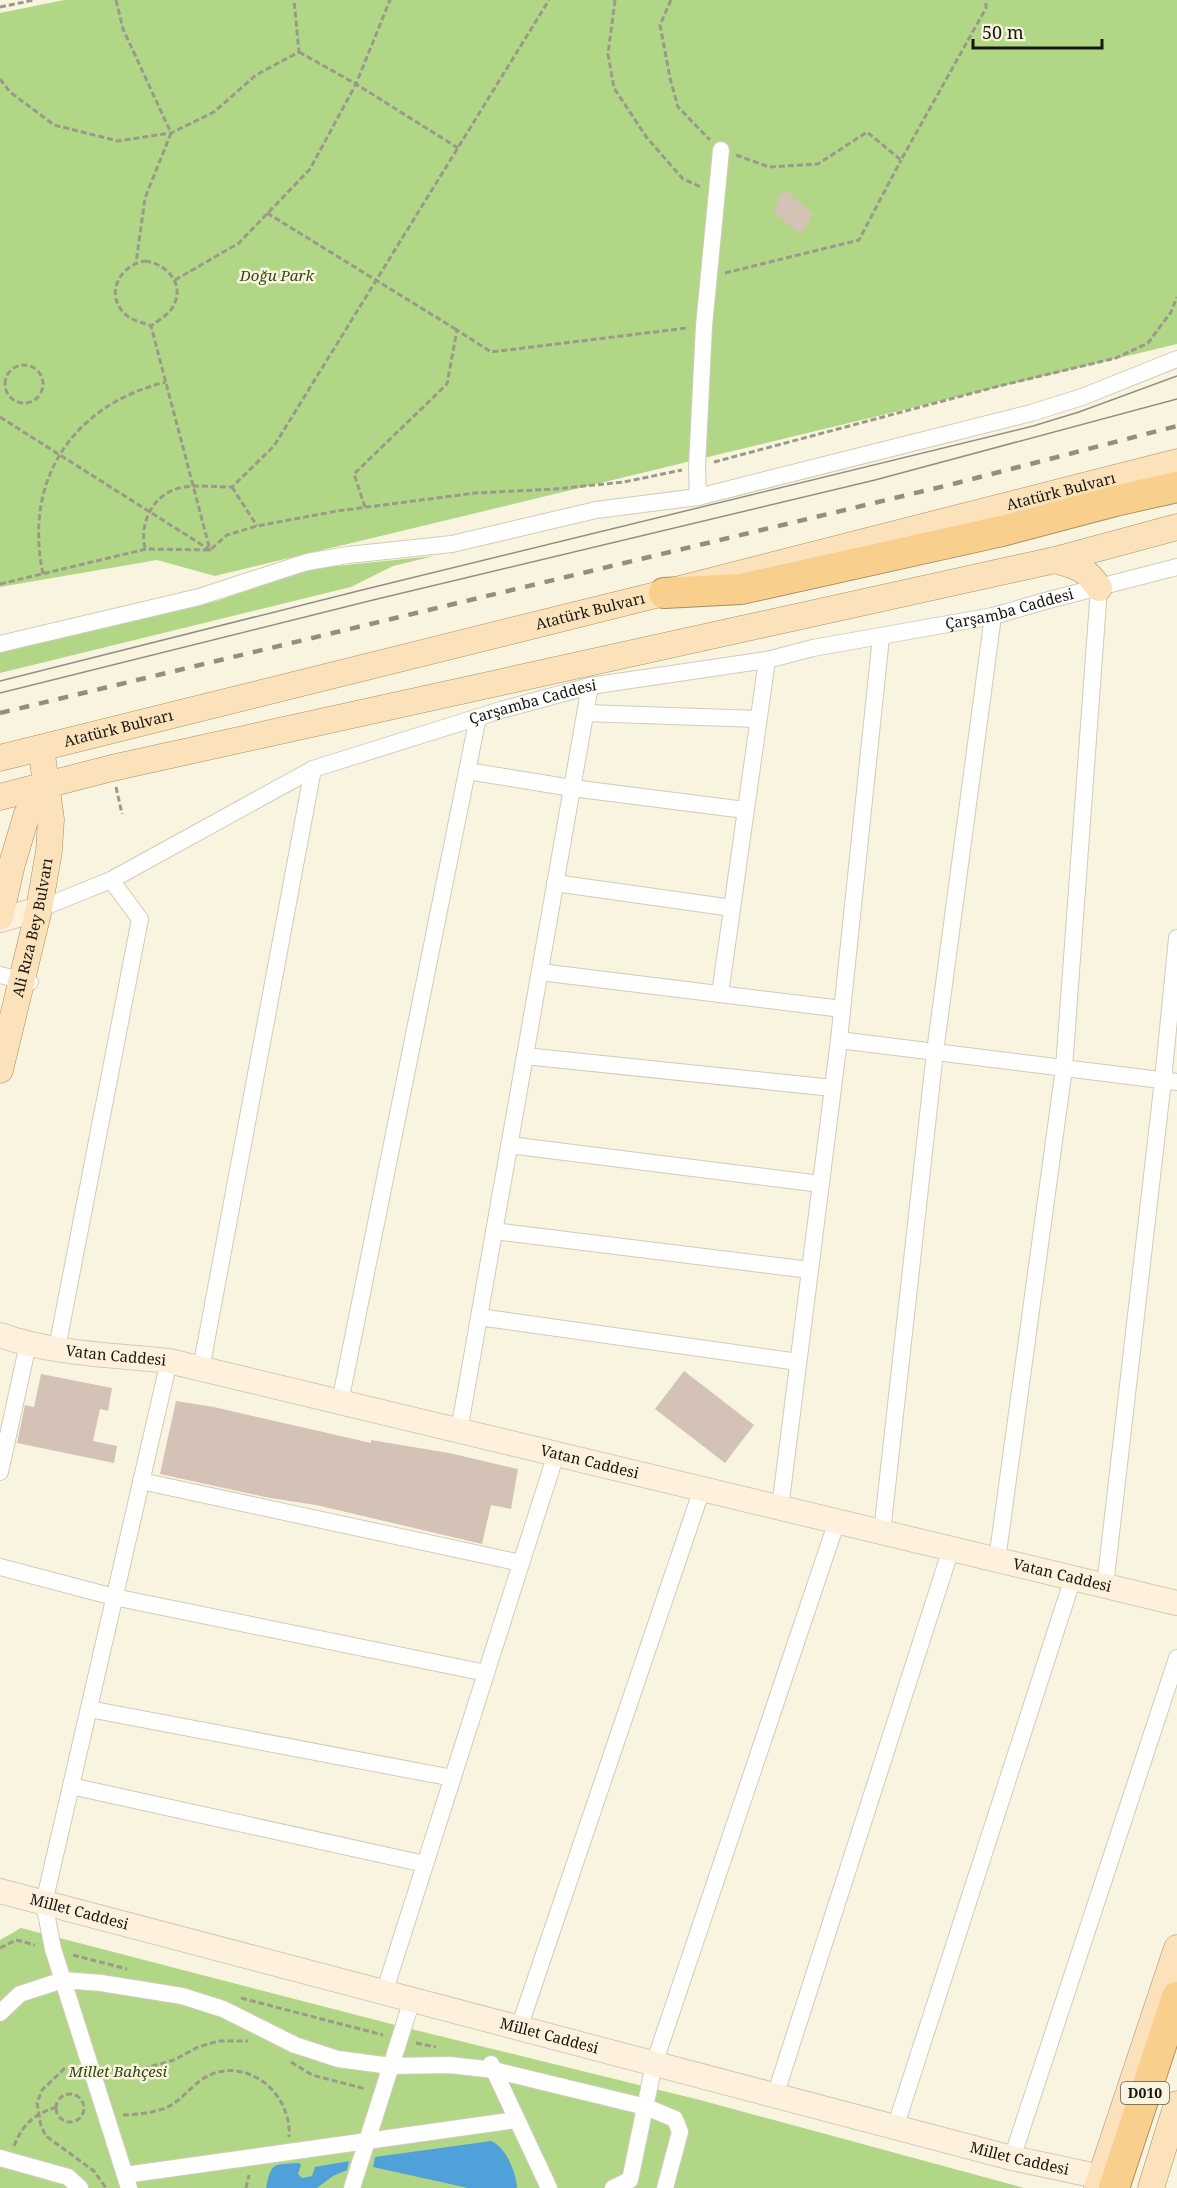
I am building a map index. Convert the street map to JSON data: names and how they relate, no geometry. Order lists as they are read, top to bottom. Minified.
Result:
{"streets":{"highway":["D010"],"main road":["Atatürk Bulvarı","Çarşamba Caddesi","Ali Rıza Bey Bulvarı","Vatan Caddesi","Millet Caddesi"]},"crossings":[["Atatürk Bulvarı","Ali Rıza Bey Bulvarı"],["Çarşamba Caddesi","Ali Rıza Bey Bulvarı"],["Millet Caddesi","D010"]],"parks":["Doğu Park","Millet Bahçesi"],"scale_bar":"50 m"}
